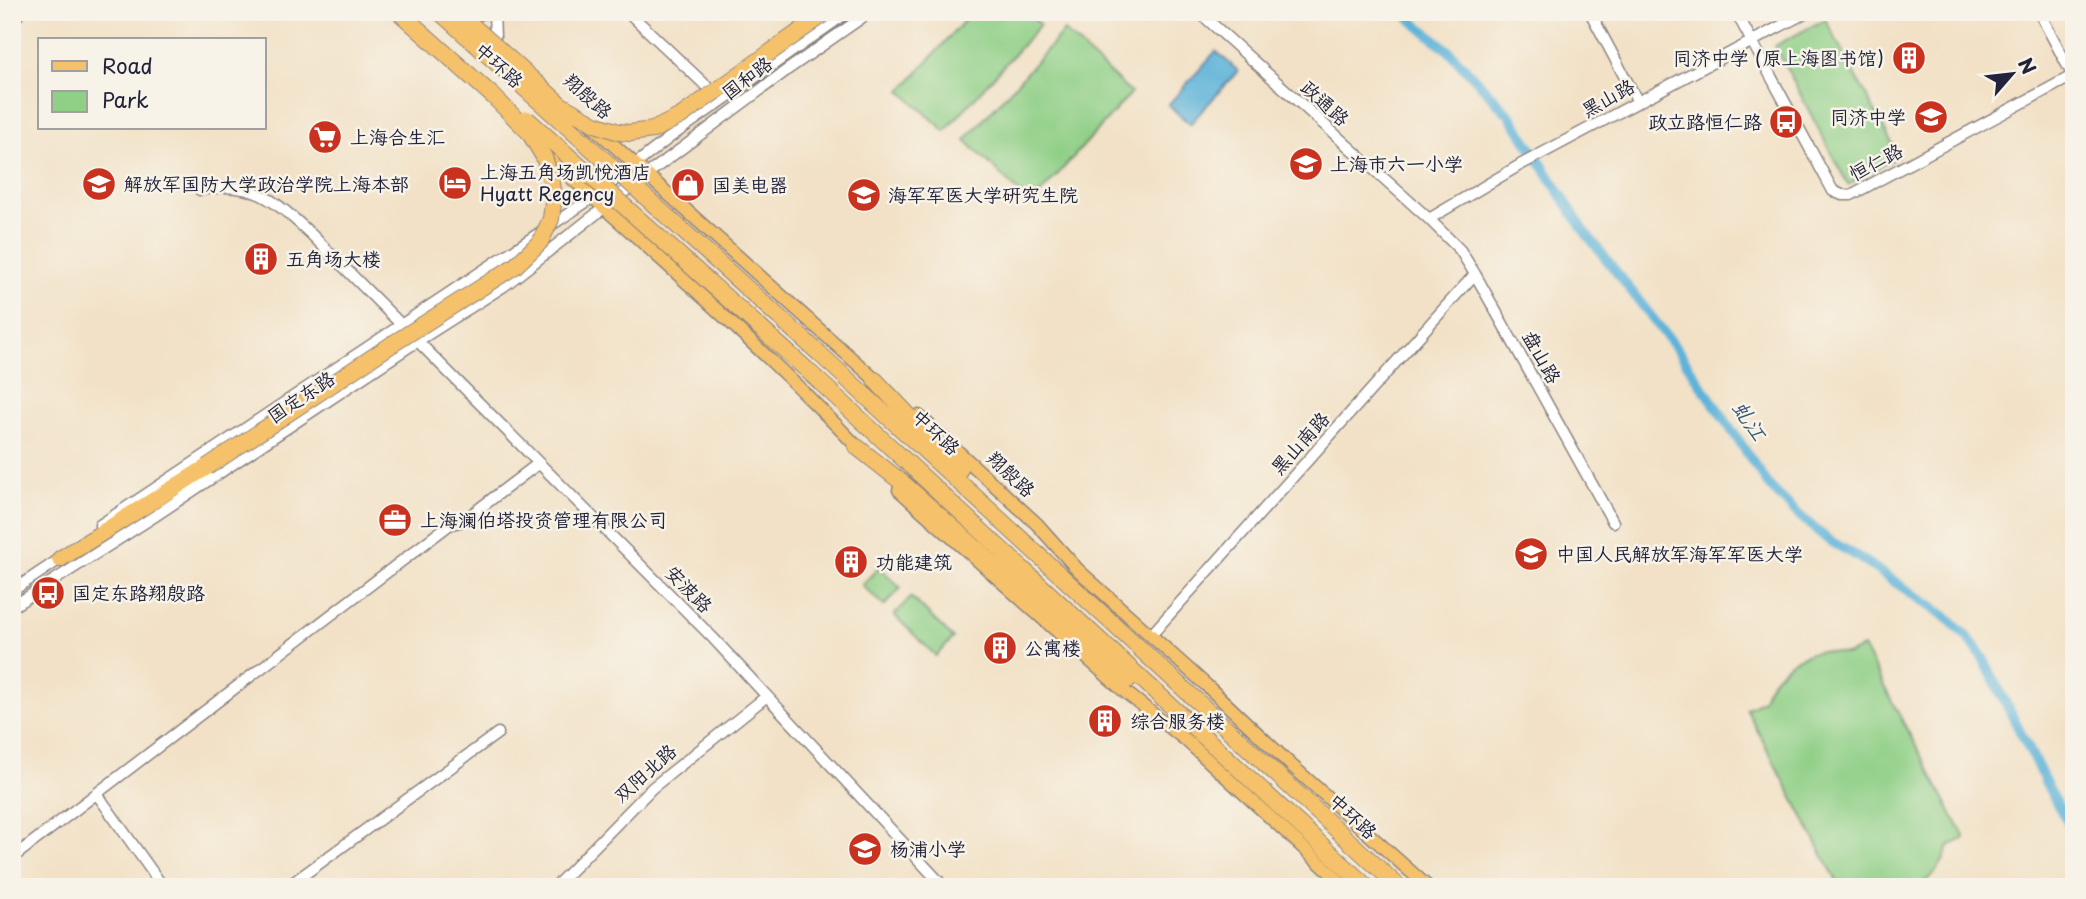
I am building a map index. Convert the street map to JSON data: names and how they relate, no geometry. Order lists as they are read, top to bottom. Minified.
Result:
{"streets":{"highway":["中环路"],"main road":["翔殷路"],"street":["国和路","黑山路","政通路","恒仁路","盘山路","国定东路","黑山南路","安波路","双阳北路"]},"crossings":[["国和路","翔殷路"],["国和路","国定东路"],["翔殷路","黑山南路"],["黑山路","政通路"],["黑山路","恒仁路"],["黑山路","盘山路"],["政通路","盘山路"],["盘山路","黑山南路"],["国定东路","安波路"],["安波路","双阳北路"]],"water":["虬江"],"places":{"building":["同济中学 (原上海图书馆)","五角场大楼","功能建筑","公寓楼","综合服务楼"],"school or university":["同济中学","上海市六一小学","解放军国防大学政治学院上海本部","海军军医大学研究生院","中国人民解放军海军军医大学","杨浦小学"],"bus stop":["政立路恒仁路","国定东路翔殷路"],"supermarket":["上海合生汇"],"hotel":["上海五角场凯悦酒店 Hyatt Regency"],"shop":["国美电器"],"office":["上海澜伯塔投资管理有限公司"]},"legend":["Road","Park"],"north":"top right"}
